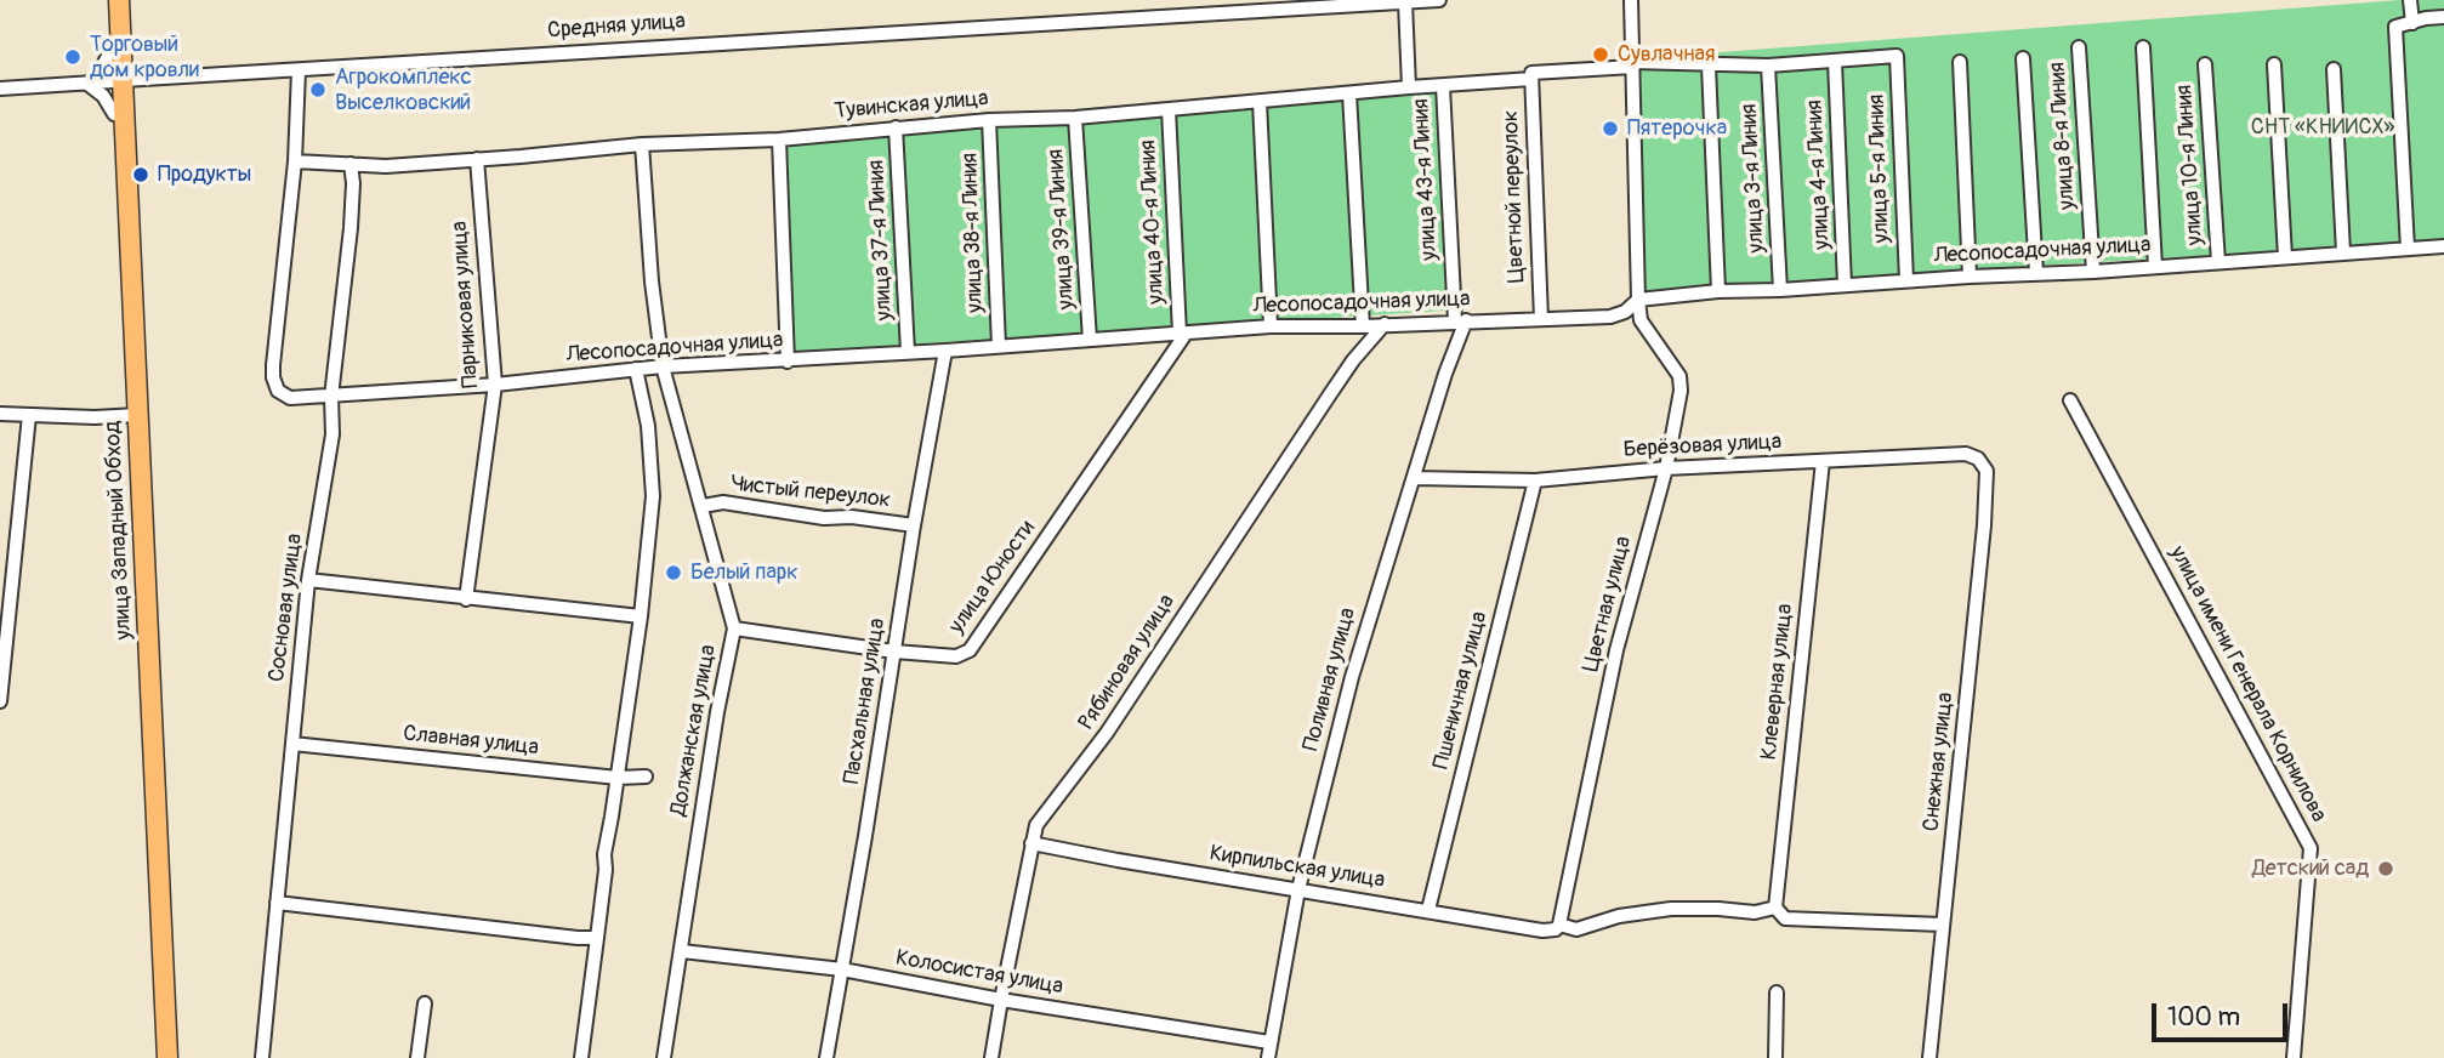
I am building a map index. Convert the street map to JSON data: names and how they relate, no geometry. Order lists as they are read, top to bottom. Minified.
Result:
{"streets":{"highway":["улица Западный Обход"],"street":["Средняя улица","Тувинская улица","улица 8-я Линия","улица 10-я Линия","улица 5-я Линия","улица 4-я Линия","улица 3-я Линия","улица 43-я Линия","Цветной переулок","улица 40-я Линия","улица 39-я Линия","улица 38-я Линия","улица 37-я Линия","Лесопосадочная улица","Парниковая улица","Берёзовая улица","Чистый переулок","улица Юности","Цветная улица","Сосновая улица","Рябиновая улица","Поливная улица","Клеверная улица","улица имени Генерала Корнилова","Пшеничная улица","Пасхальная улица","Должанская улица","Славная улица","Снежная улица","Кирпильская улица","Колосистая улица"]},"crossings":[["Средняя улица","улица Западный Обход"],["Тувинская улица","улица 5-я Линия"],["Тувинская улица","улица 4-я Линия"],["Тувинская улица","улица 3-я Линия"],["Тувинская улица","улица 43-я Линия"],["Тувинская улица","Цветной переулок"],["Тувинская улица","улица 40-я Линия"],["Тувинская улица","улица 39-я Линия"],["Тувинская улица","улица 38-я Линия"],["Тувинская улица","улица 37-я Линия"],["Тувинская улица","Лесопосадочная улица"],["Тувинская улица","Парниковая улица"],["Тувинская улица","Цветная улица"],["Тувинская улица","Сосновая улица"],["Тувинская улица","Должанская улица"],["улица 8-я Линия","Лесопосадочная улица"],["улица 10-я Линия","Лесопосадочная улица"],["улица 5-я Линия","Лесопосадочная улица"],["улица 4-я Линия","Лесопосадочная улица"],["улица 3-я Линия","Лесопосадочная улица"],["улица 43-я Линия","Лесопосадочная улица"],["улица 43-я Линия","Поливная улица"],["Цветной переулок","Лесопосадочная улица"],["улица 40-я Линия","Лесопосадочная улица"],["улица 40-я Линия","улица Юности"],["улица 39-я Линия","Лесопосадочная улица"],["улица 38-я Линия","Лесопосадочная улица"],["улица 37-я Линия","Лесопосадочная улица"],["Лесопосадочная улица","Парниковая улица"],["Лесопосадочная улица","улица Юности"],["Лесопосадочная улица","Цветная улица"],["Лесопосадочная улица","Сосновая улица"],["Лесопосадочная улица","Рябиновая улица"],["Лесопосадочная улица","Поливная улица"],["Лесопосадочная улица","Пасхальная улица"],["Лесопосадочная улица","Должанская улица"],["Берёзовая улица","Цветная улица"],["Берёзовая улица","Поливная улица"],["Берёзовая улица","Клеверная улица"],["Берёзовая улица","Пшеничная улица"],["Берёзовая улица","Снежная улица"],["Чистый переулок","Пасхальная улица"],["Чистый переулок","Должанская улица"],["улица Юности","Пасхальная улица"],["улица Юности","Должанская улица"],["Цветная улица","Кирпильская улица"],["Сосновая улица","Славная улица"],["Рябиновая улица","Кирпильская улица"],["Рябиновая улица","Колосистая улица"],["Поливная улица","Кирпильская улица"],["Поливная улица","Колосистая улица"],["Клеверная улица","Кирпильская улица"],["Пшеничная улица","Кирпильская улица"],["Пасхальная улица","Колосистая улица"],["Должанская улица","Колосистая улица"]],"parks":["СНТ «КНИИСХ»"],"places":["Сувлачная","Торговый дом кровли","Агрокомплекс Выселковский","Пятерочка","Продукты","Белый парк","Детский сад"],"scale_bar":"100 m"}
